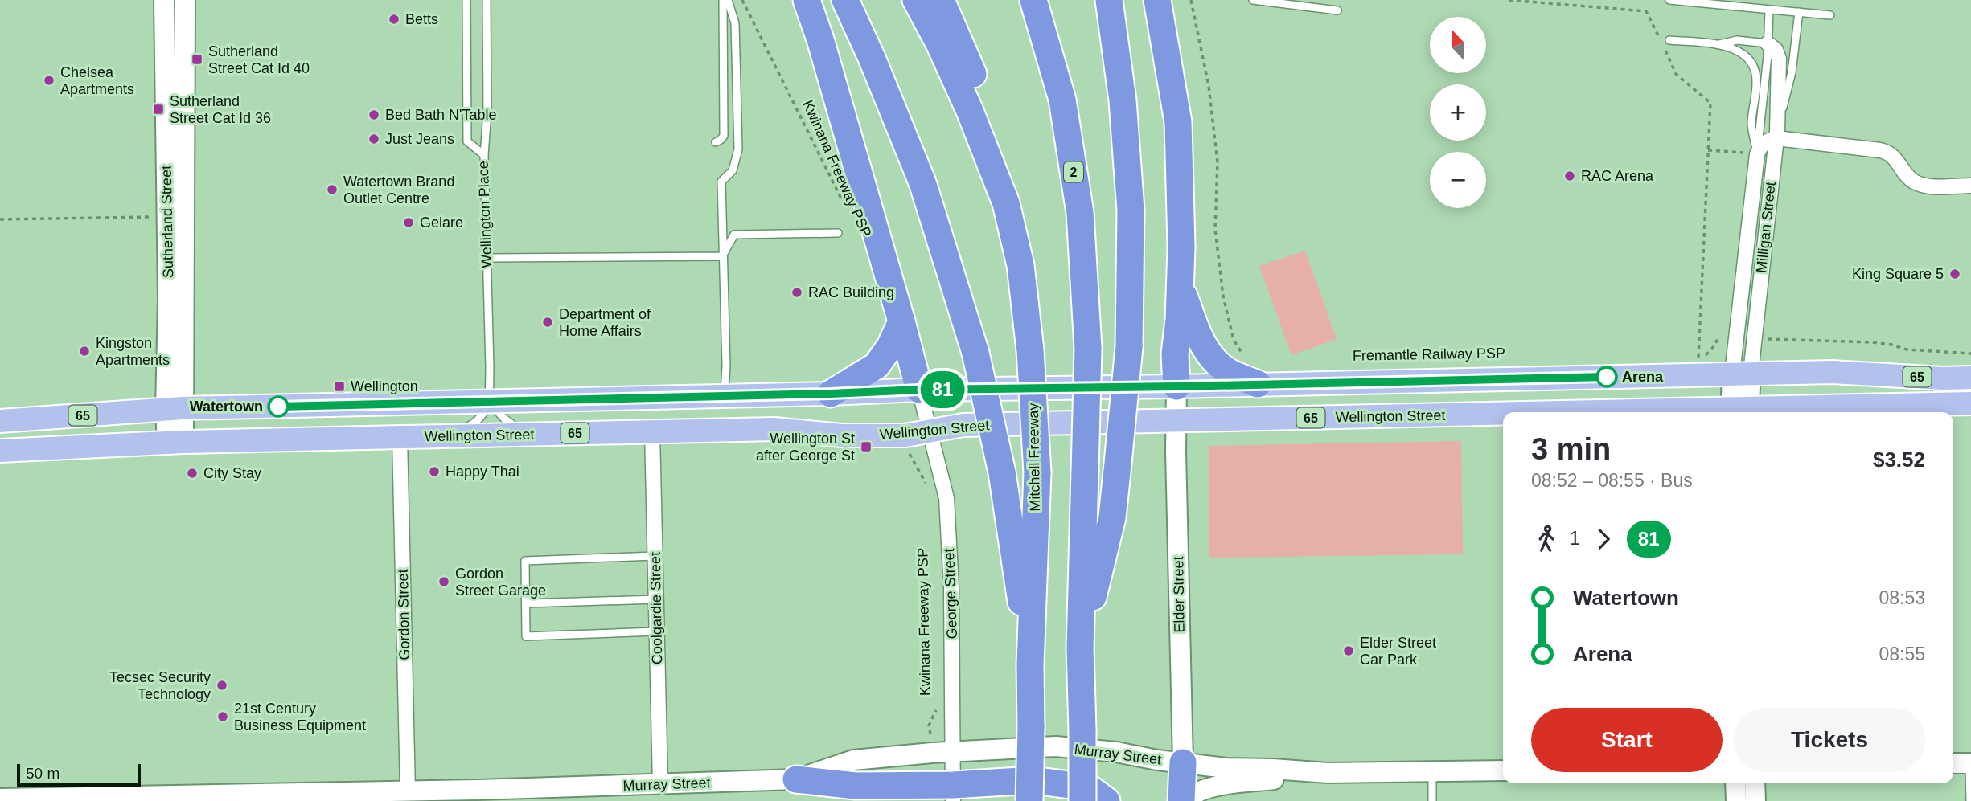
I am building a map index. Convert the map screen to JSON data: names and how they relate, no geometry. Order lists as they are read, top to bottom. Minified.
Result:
{"streets":{"highway":["2","Mitchell Freeway"],"main road":["Sutherland Street","Milligan Street","65","Wellington Street","Elder Street","Murray Street"],"street":["George Street","Coolgardie Street","Gordon Street"],"lane":["Wellington Place"],"path":["Kwinana Freeway PSP"]},"crossings":[["Wellington Place","65"],["Sutherland Street","65"],["Sutherland Street","Wellington Street"],["Milligan Street","65"],["Milligan Street","Wellington Street"],["65","George Street"],["65","Elder Street"],["Wellington Street","George Street"],["Wellington Street","Elder Street"],["Wellington Street","Coolgardie Street"],["Wellington Street","Gordon Street"],["George Street","Murray Street"],["Elder Street","Murray Street"],["Coolgardie Street","Murray Street"],["Gordon Street","Murray Street"]],"places":{"other":["Betts","Chelsea Apartments","Bed Bath N'Table","Just Jeans","RAC Arena","Watertown Brand Outlet Centre","Gelare","King Square 5","RAC Building","Department of Home Affairs","Kingston Apartments","Arena","Watertown","Happy Thai","City Stay","Gordon Street Garage","Elder Street Car Park","Tecsec Security Technology","21st Century Business Equipment"],"transit":["Sutherland Street Cat Id 40","Sutherland Street Cat Id 36","Wellington","Wellington St after George St"]},"lines":["bus line 81"],"scale_bar":"50 m","north":"top","page":{"on_map":"81","map_buttons":["+","−"],"heading":["3 min","08:52 – 08:55 · Bus","$3.52"],"legs":["1","81"],"list":[{"name":"Watertown","value":"08:53"},{"name":"Arena","value":"08:55"}],"buttons":["Start","Tickets"],"scale":"50 m"}}
